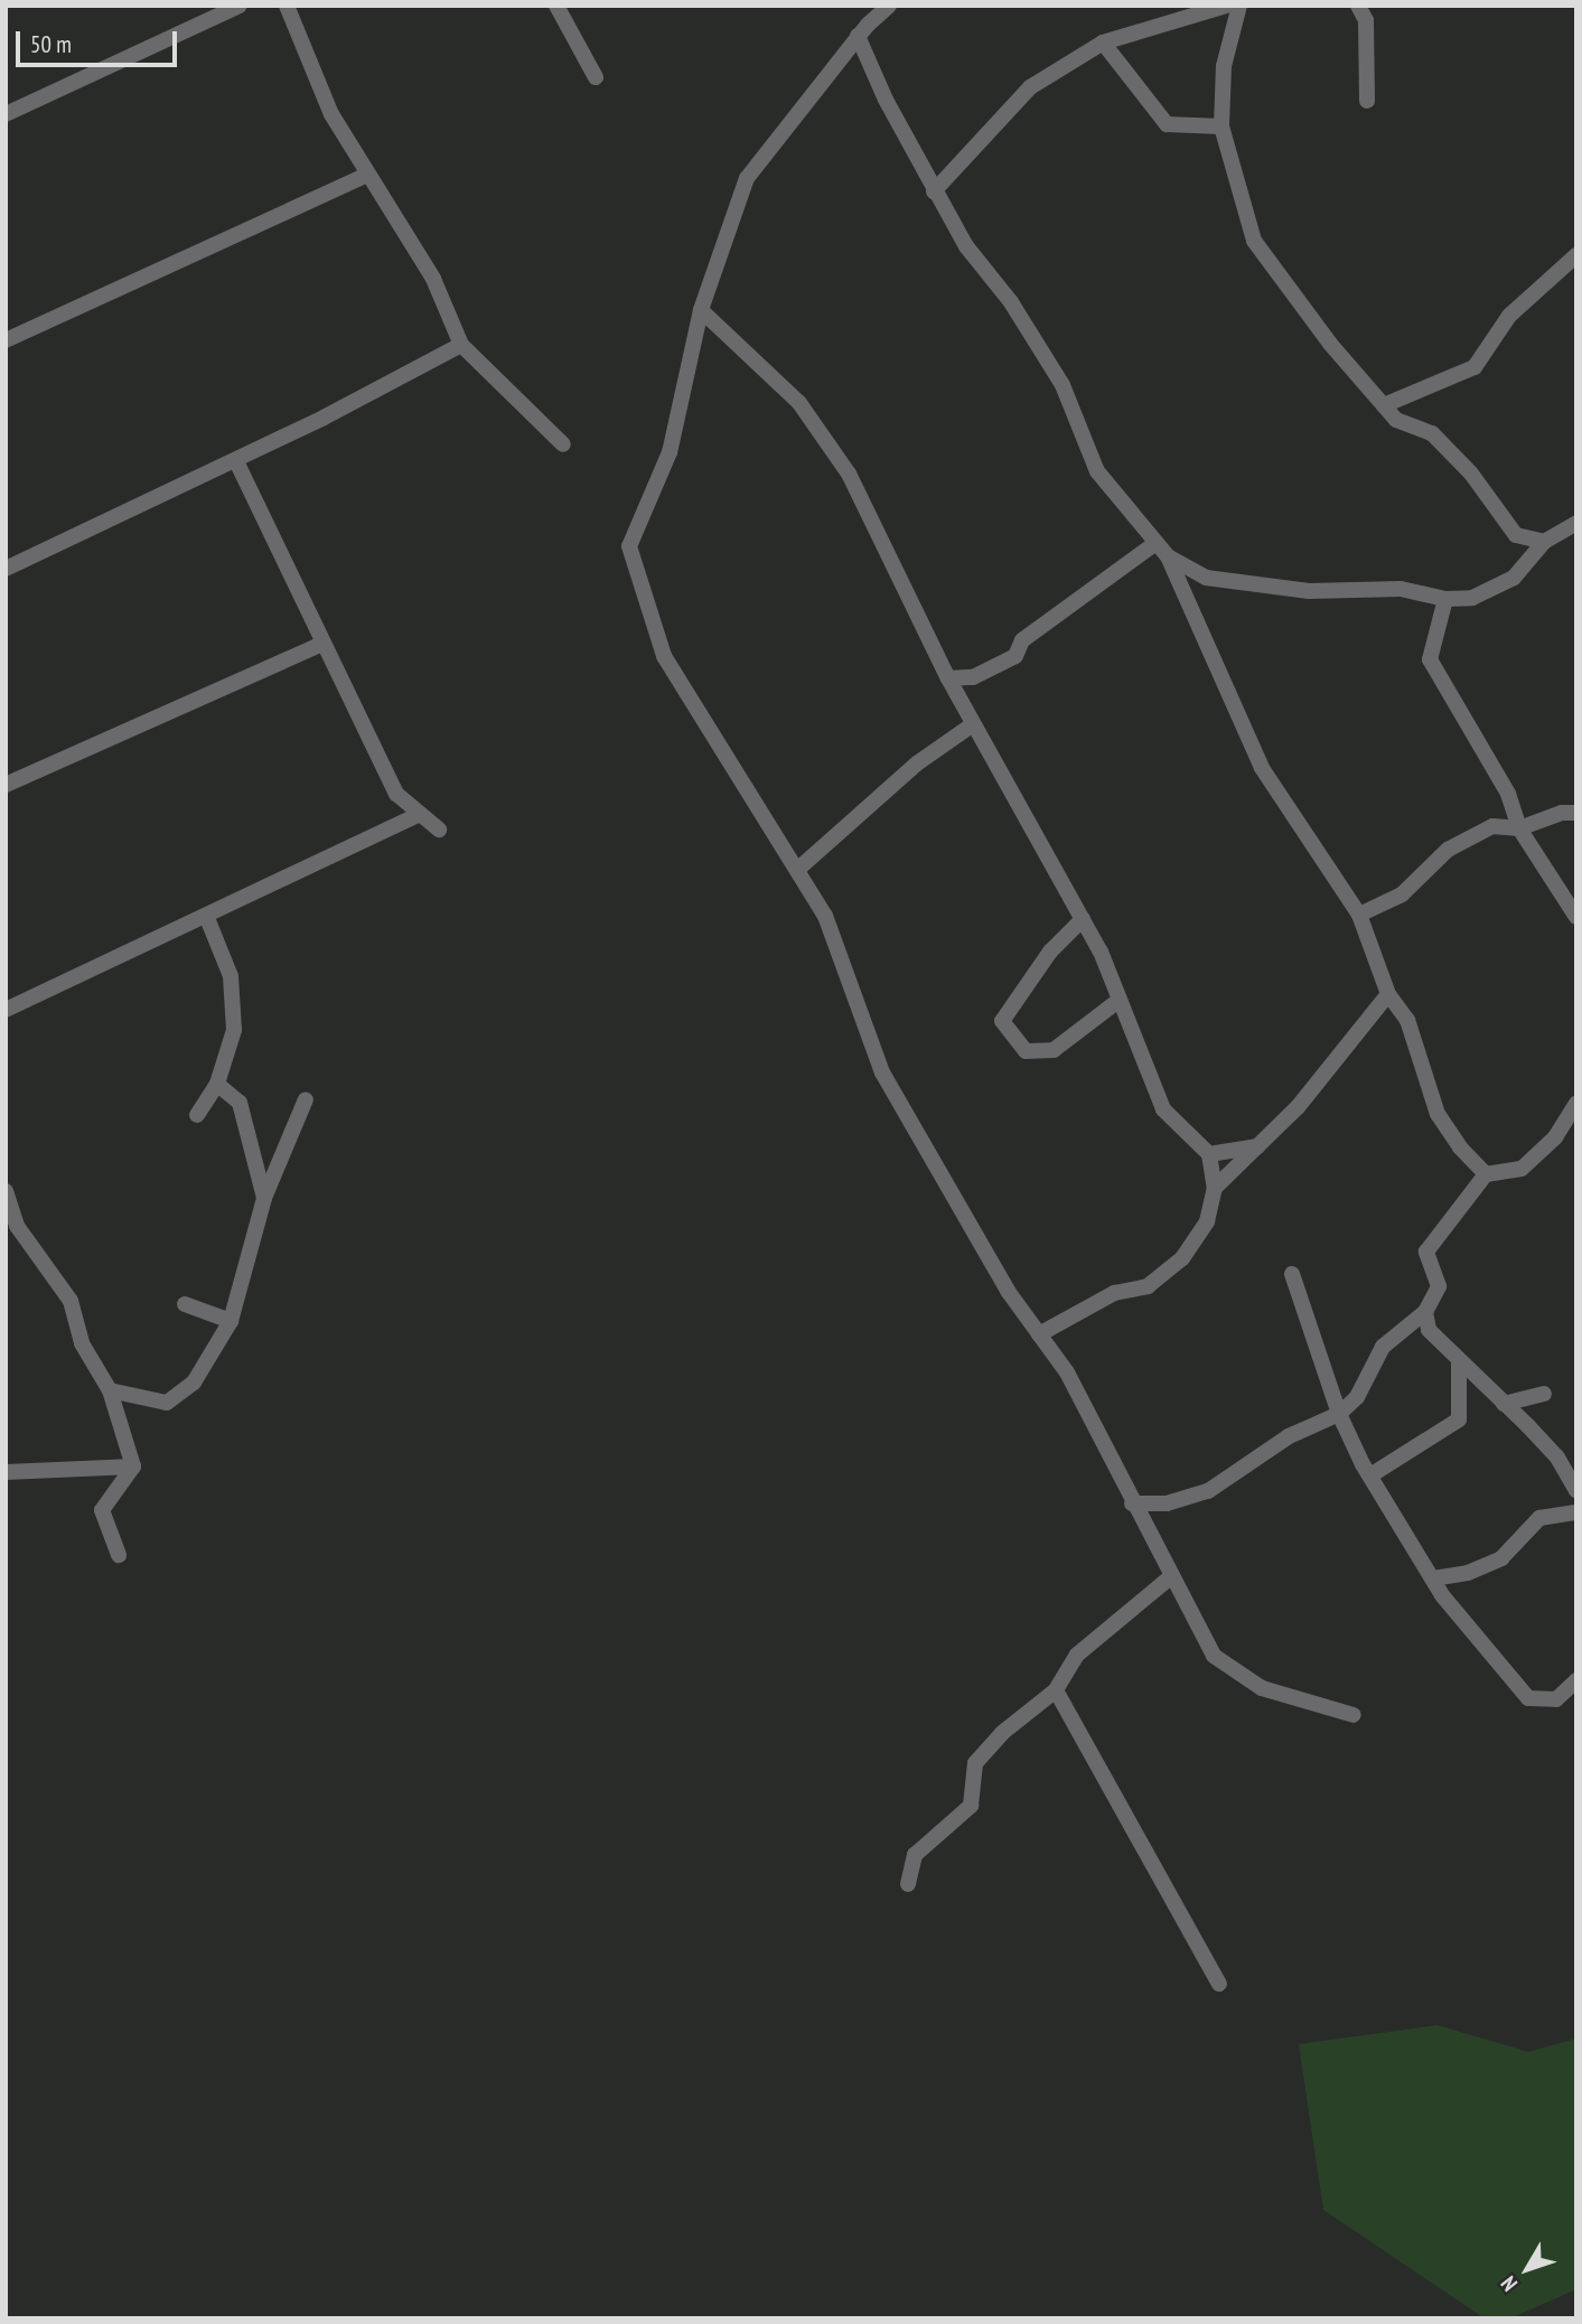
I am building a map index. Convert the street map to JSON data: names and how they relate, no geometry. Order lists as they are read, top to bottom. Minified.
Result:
{"scale_bar":"50 m","north":"bottom left"}
